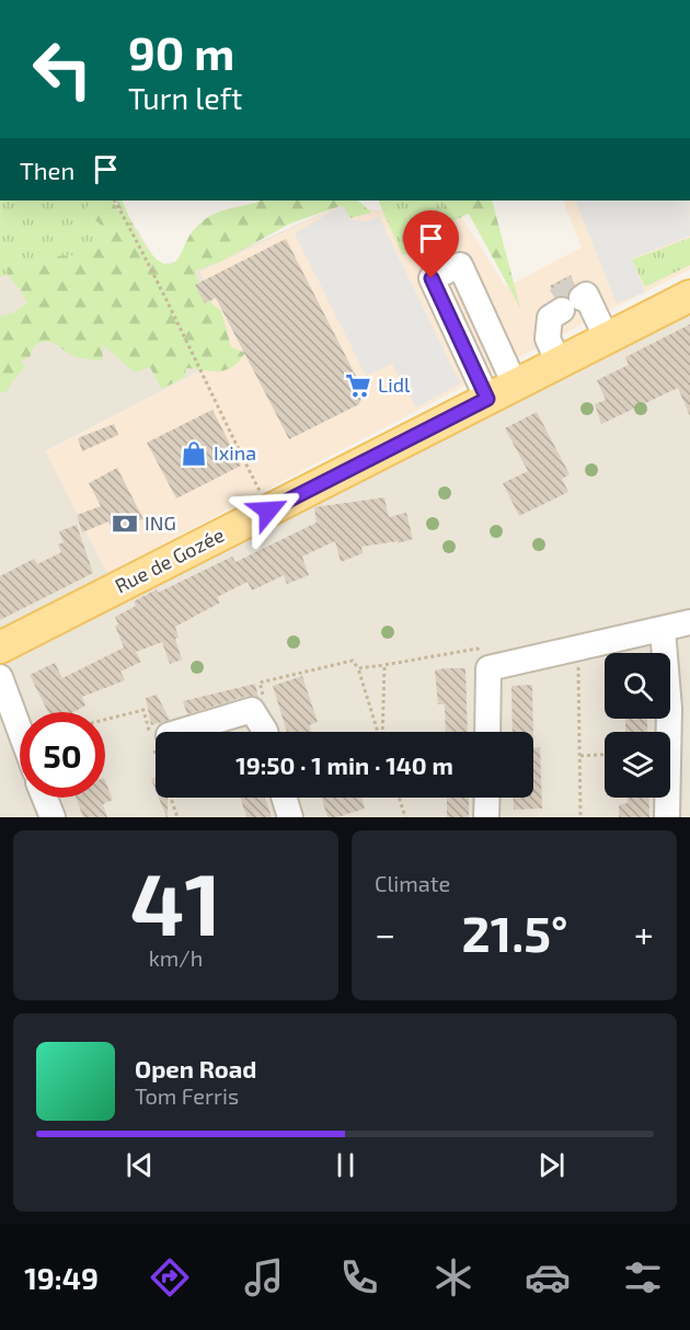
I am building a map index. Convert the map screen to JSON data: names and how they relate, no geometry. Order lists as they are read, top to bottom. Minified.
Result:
{"streets":{"main road":["Rue de Gozée"]},"places":{"supermarket":["Lidl"],"shop":["Ixina"],"bank":["ING"]},"page":{"turn":["90 m","Turn left"],"then":"Then","limit":"50","trip":"19:50 · 1 min · 140 m","tile":[["41","km/h"],"Climate"],"heat":["−","21.5°","+"],"song":["Open Road","Tom Ferris"],"tabs":"19:49"}}
